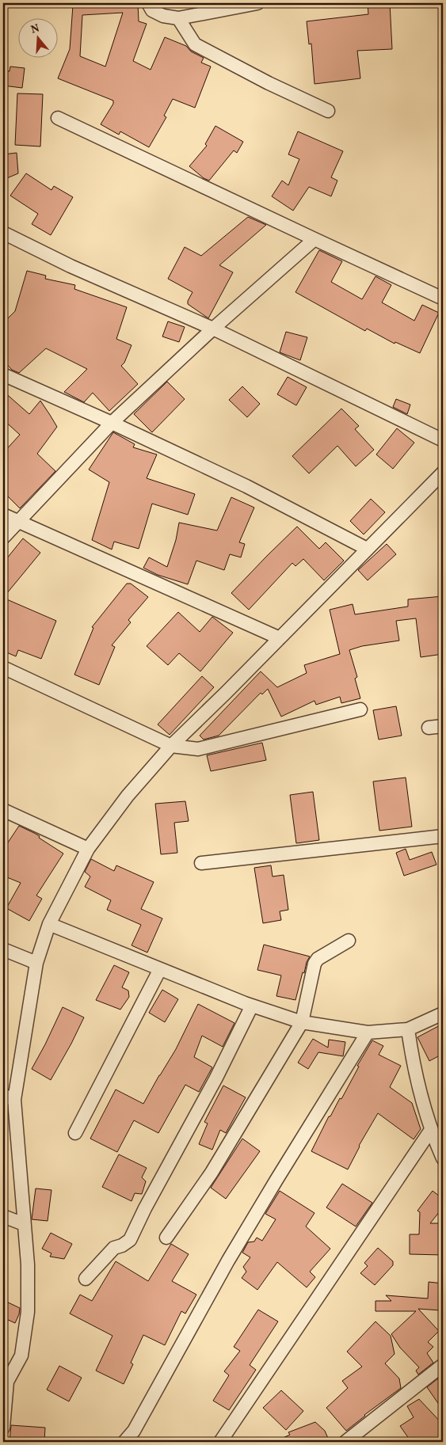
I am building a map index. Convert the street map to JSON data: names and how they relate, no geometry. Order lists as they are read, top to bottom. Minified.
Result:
{"north":"top"}
